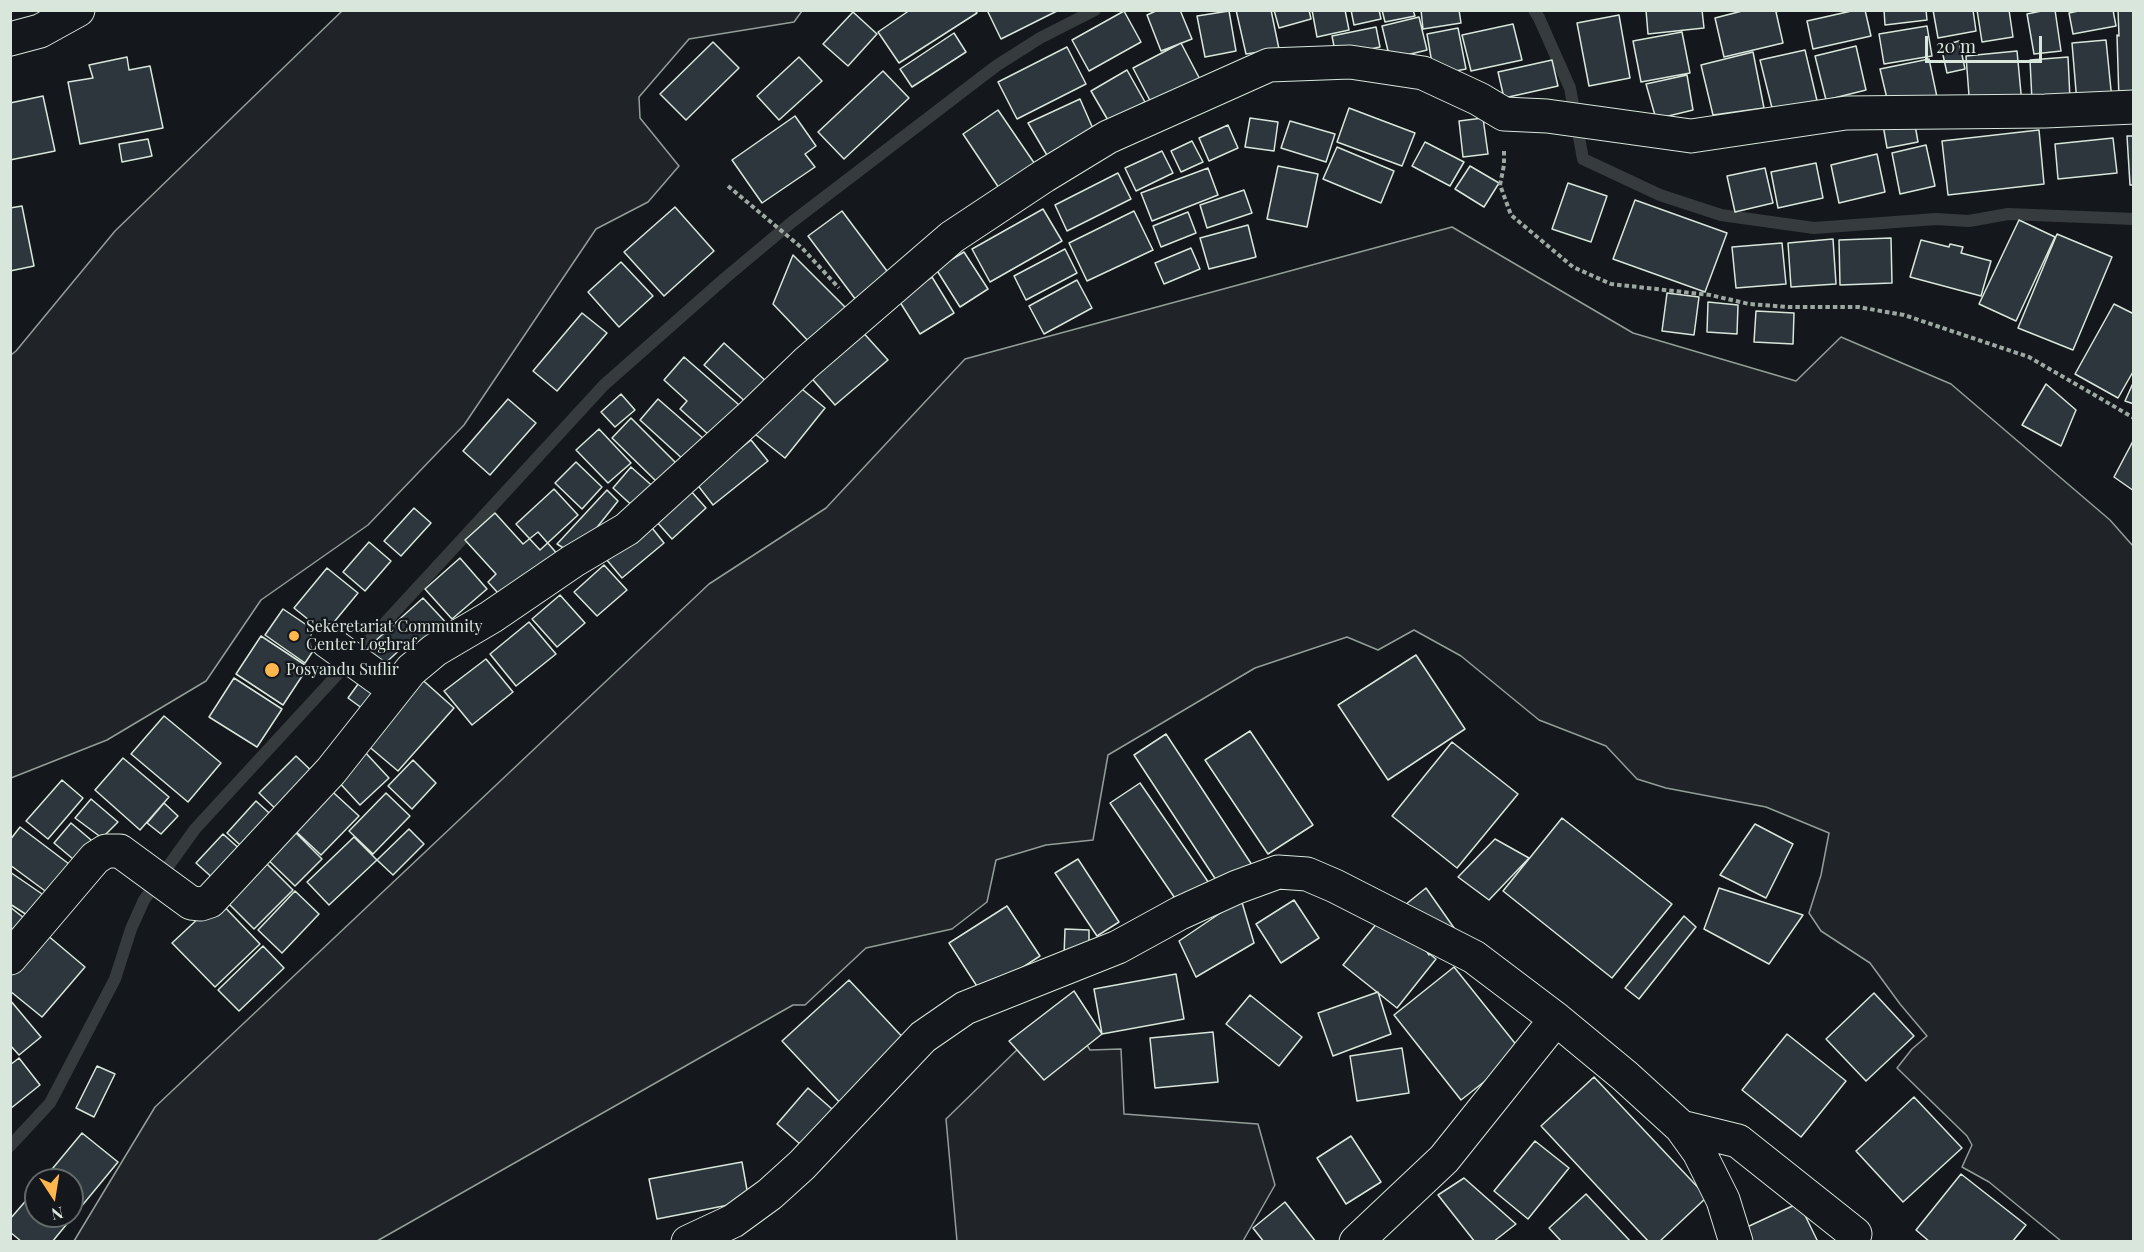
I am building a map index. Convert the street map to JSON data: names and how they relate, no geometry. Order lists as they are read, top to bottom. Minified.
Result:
{"places":["Sekeretariat Community Center Loghraf","Posyandu Suflir"],"scale_bar":"20 m","north":"bottom"}
